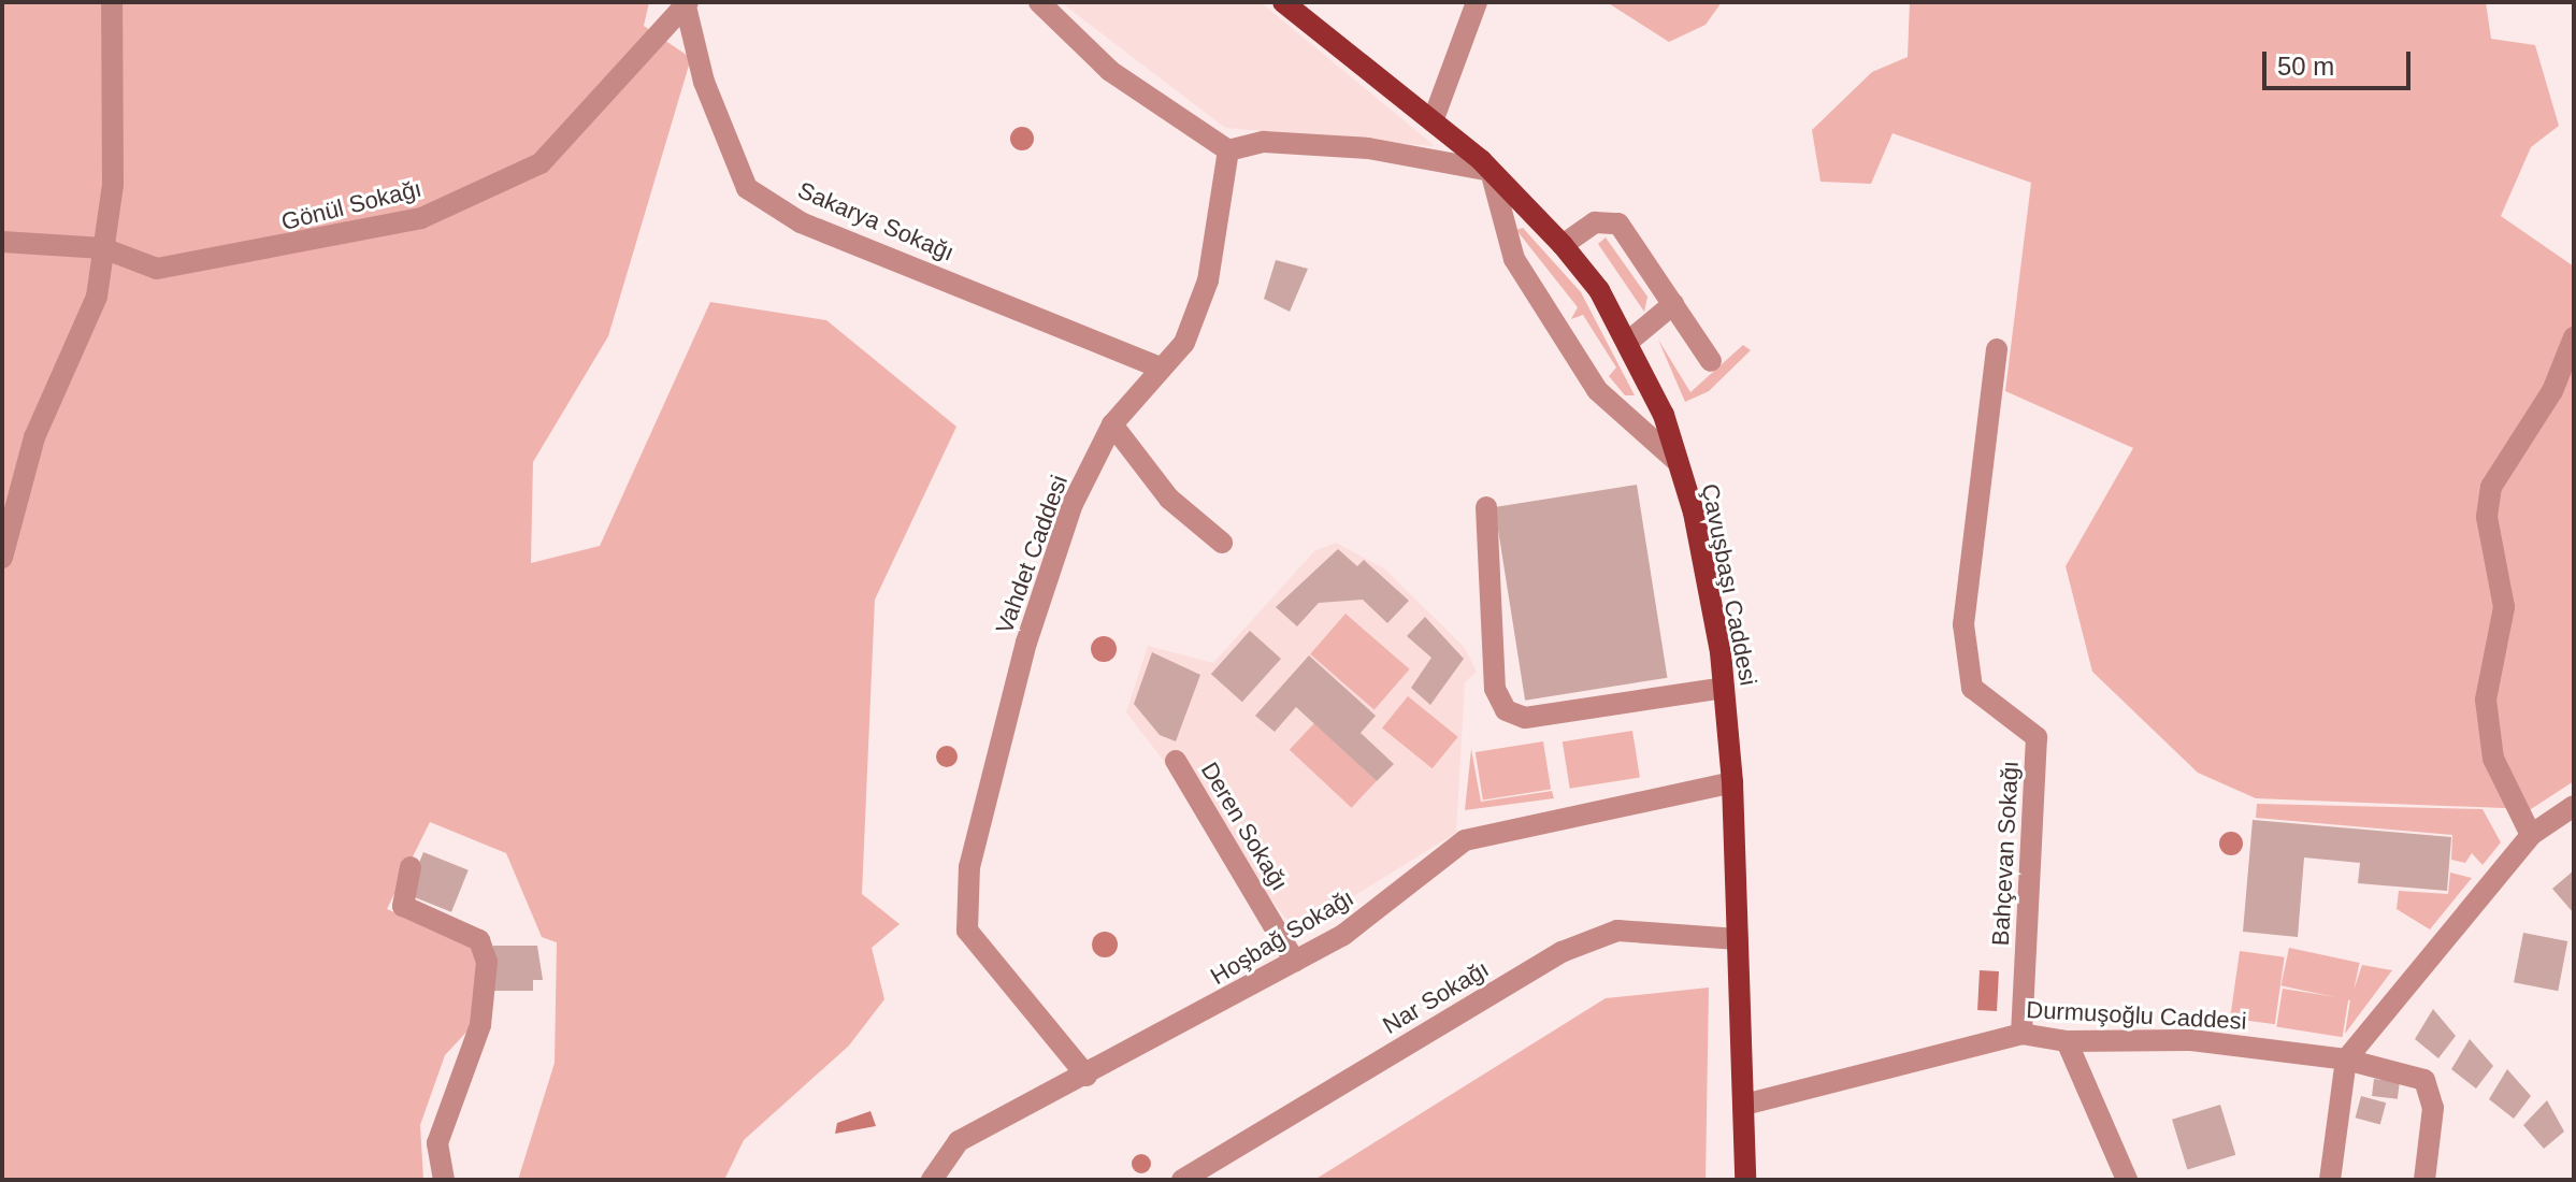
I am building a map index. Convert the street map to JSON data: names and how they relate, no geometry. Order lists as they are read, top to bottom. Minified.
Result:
{"streets":{"main road":["Çavuşbaşı Caddesi"],"street":["Gönül Sokağı","Sakarya Sokağı","Vahdet Caddesi","Deren Sokağı","Bahçevan Sokağı","Hoşbağ Sokağı","Nar Sokağı","Durmuşoğlu Caddesi"]},"crossings":[["Gönül Sokağı","Sakarya Sokağı"],["Sakarya Sokağı","Vahdet Caddesi"],["Vahdet Caddesi","Hoşbağ Sokağı"],["Çavuşbaşı Caddesi","Hoşbağ Sokağı"],["Çavuşbaşı Caddesi","Nar Sokağı"],["Çavuşbaşı Caddesi","Durmuşoğlu Caddesi"],["Deren Sokağı","Hoşbağ Sokağı"],["Bahçevan Sokağı","Durmuşoğlu Caddesi"]],"scale_bar":"50 m"}
